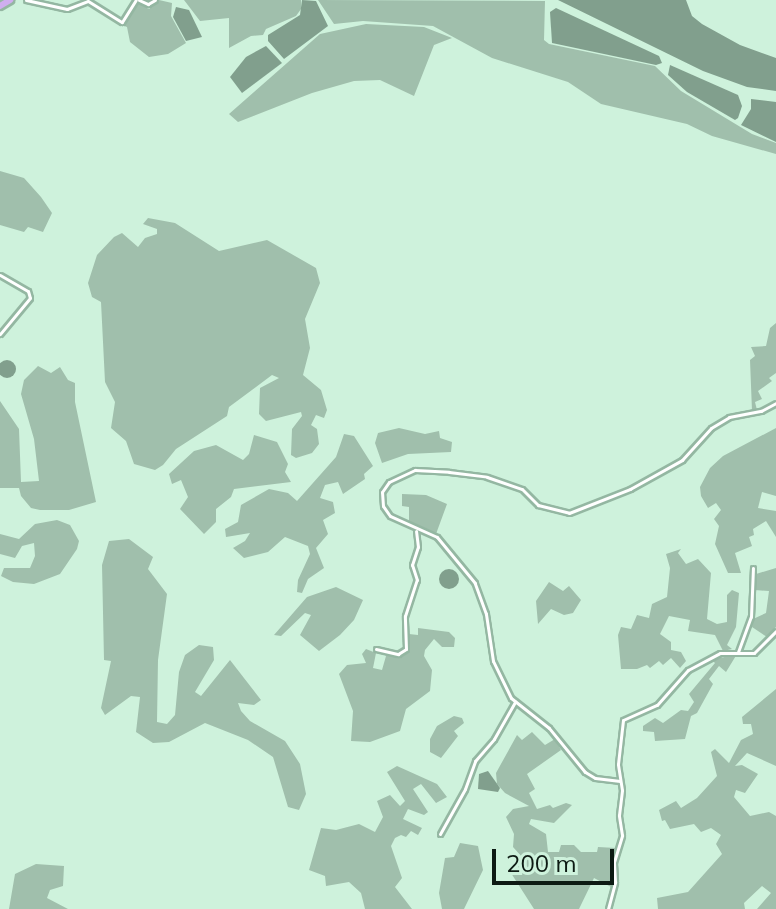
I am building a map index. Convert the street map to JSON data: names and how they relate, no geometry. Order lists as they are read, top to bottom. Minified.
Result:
{"scale_bar":"200 m"}
